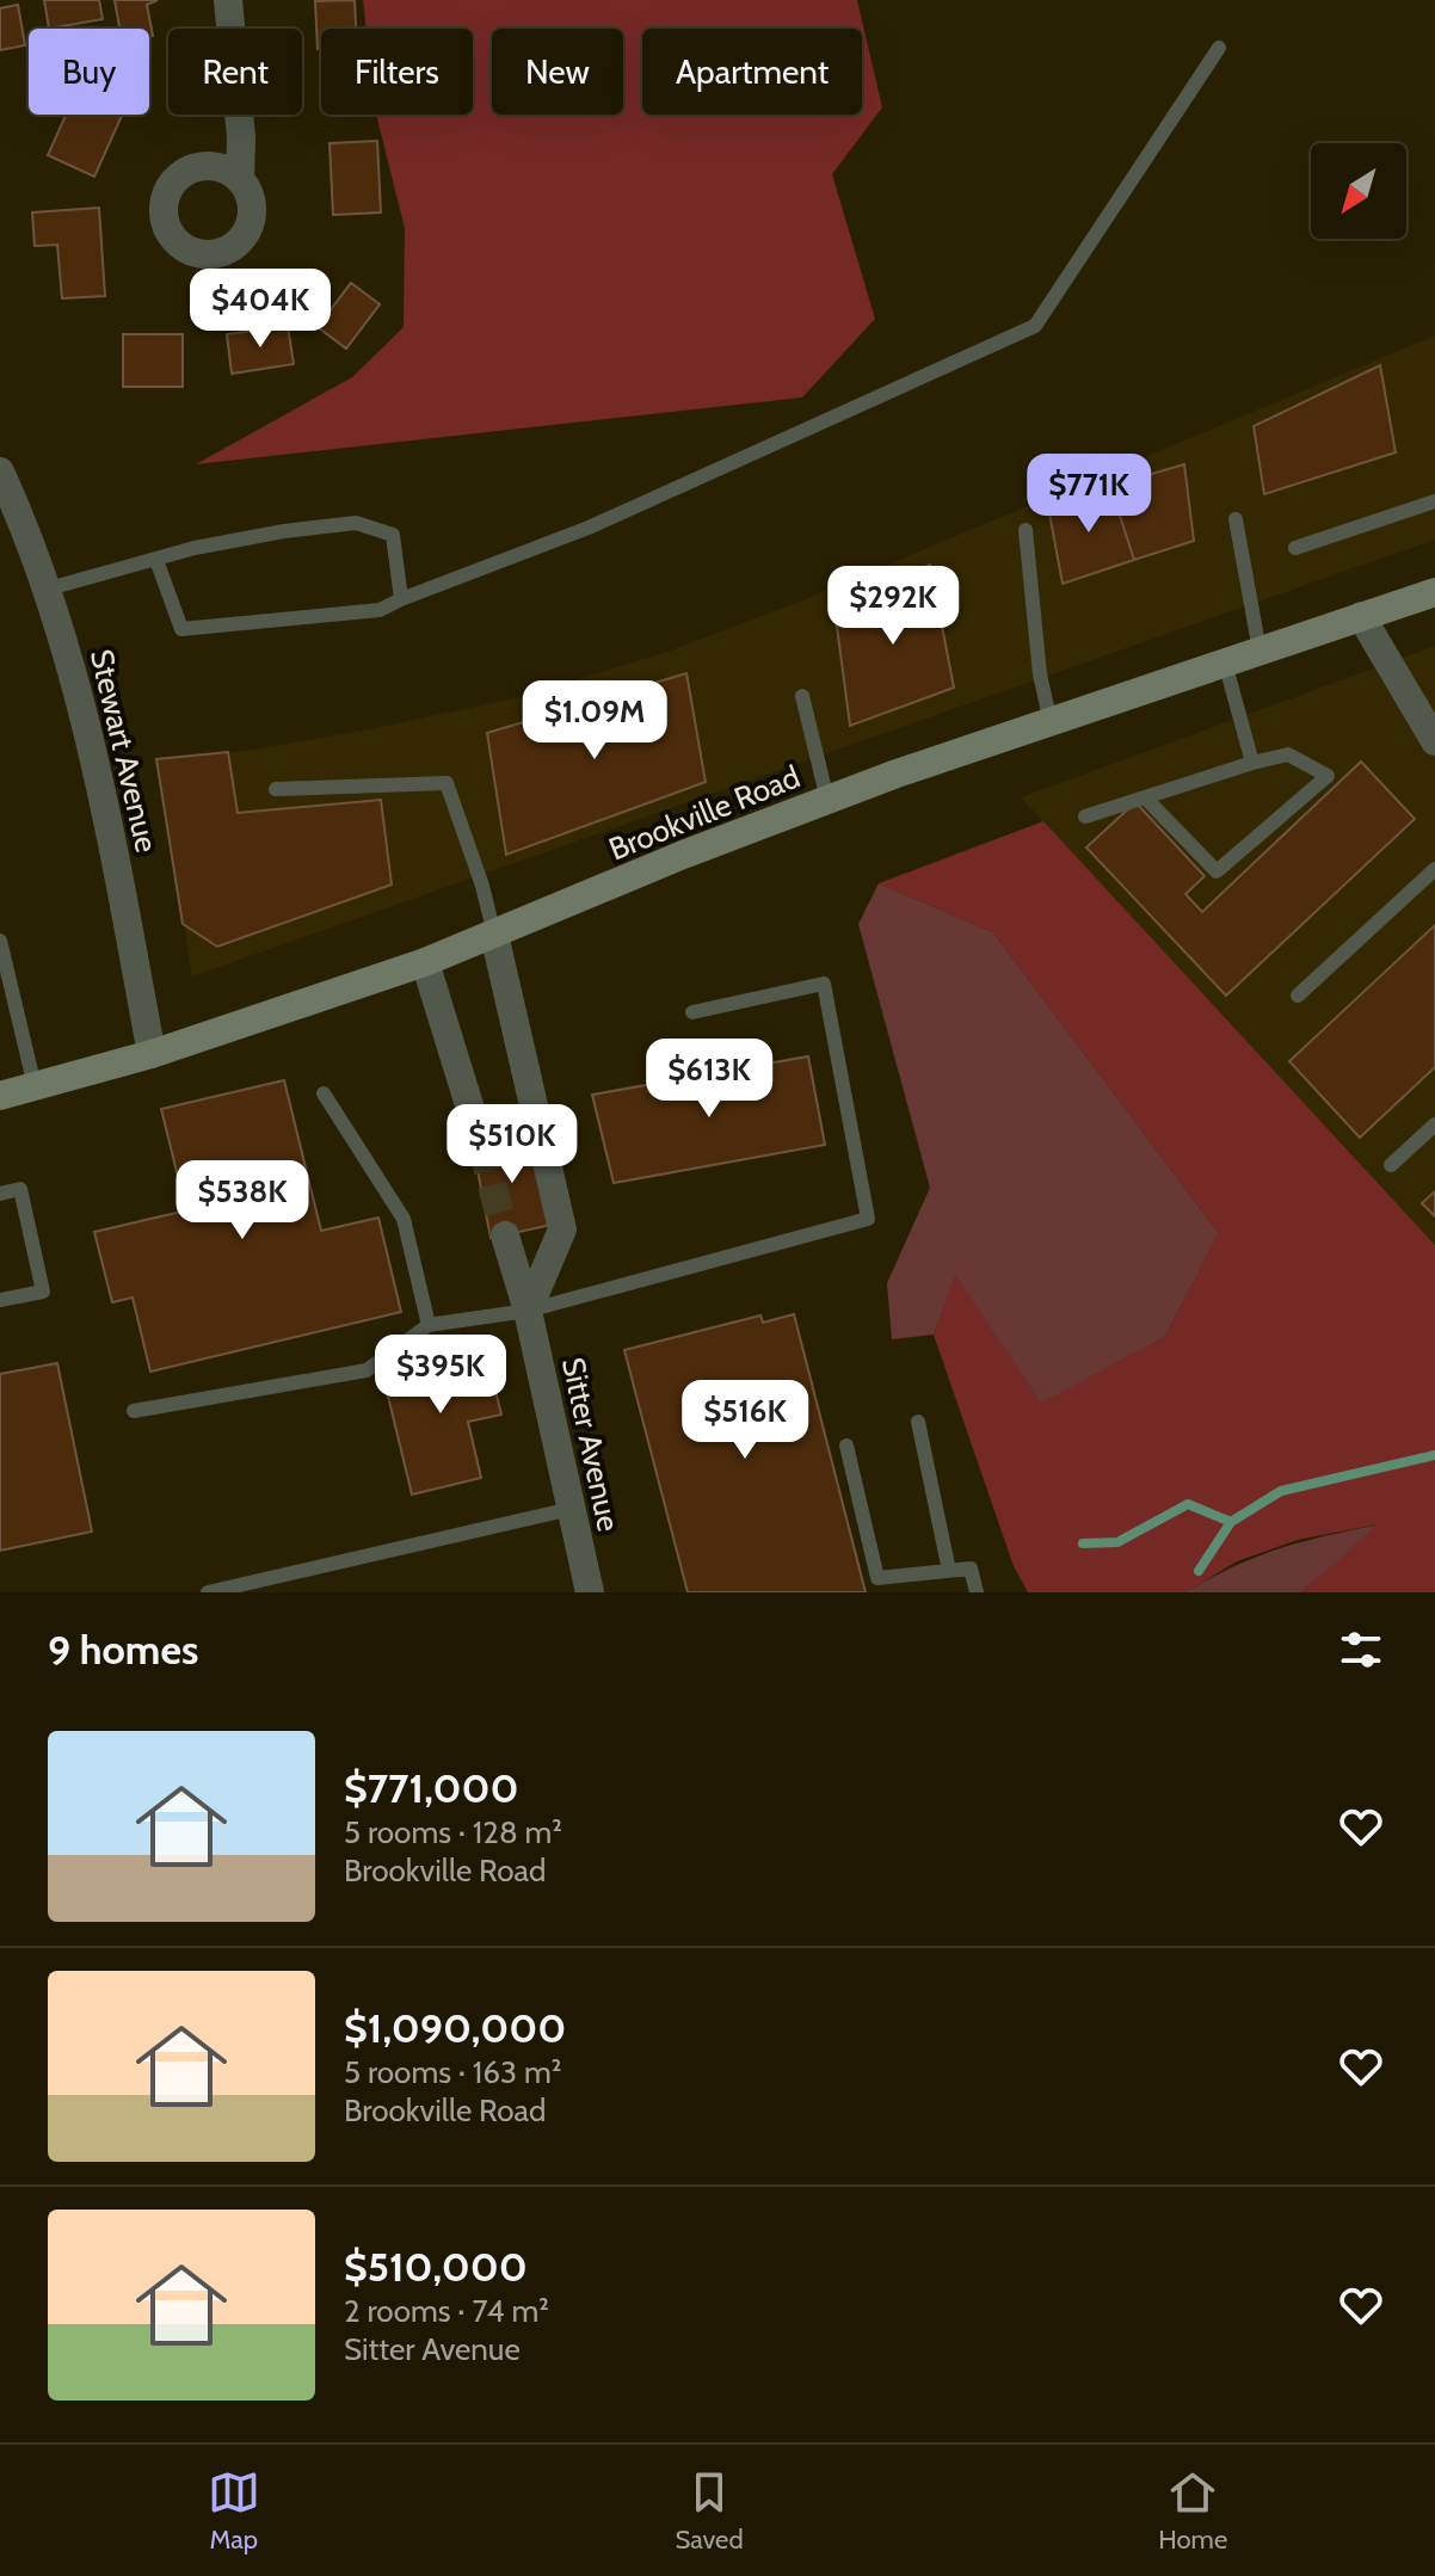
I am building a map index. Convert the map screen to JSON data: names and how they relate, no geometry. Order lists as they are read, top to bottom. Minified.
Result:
{"streets":{"street":["Stewart Avenue","Brookville Road","Sitter Avenue"]},"crossings":[["Stewart Avenue","Brookville Road"]],"north":"bottom left","page":{"chip":["Buy","Rent","Filters","New","Apartment"],"price":["$404K","$771K","$292K","$1.09M","$613K","$510K","$538K","$395K","$516K"],"heading":"9 homes","list":[{"name":"$771,000","note":"5 rooms · 128 m² · Brookville Road"},{"name":"$1,090,000","note":"5 rooms · 163 m² · Brookville Road"},{"name":"$510,000","note":"2 rooms · 74 m² · Sitter Avenue"}],"tabs":["Map","Saved","Home"]}}
